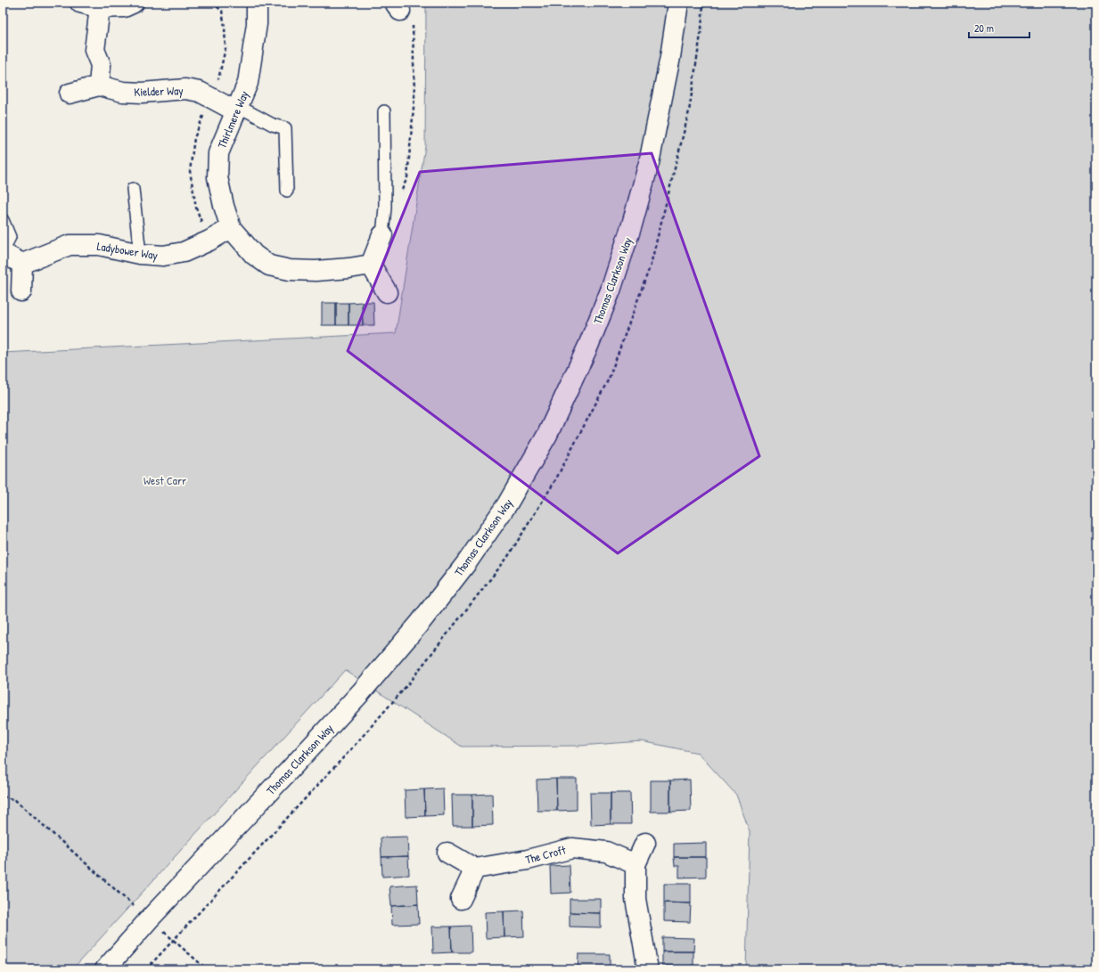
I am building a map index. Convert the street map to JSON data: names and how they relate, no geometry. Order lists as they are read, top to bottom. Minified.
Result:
{"streets":{"main road":["Kielder Way","Thirlmere Way","Ladybower Way","Thomas Clarkson Way","The Croft"]},"crossings":[["Kielder Way","Thirlmere Way"],["Thirlmere Way","Ladybower Way"]],"parks":["West Carr"],"scale_bar":"20 m"}
